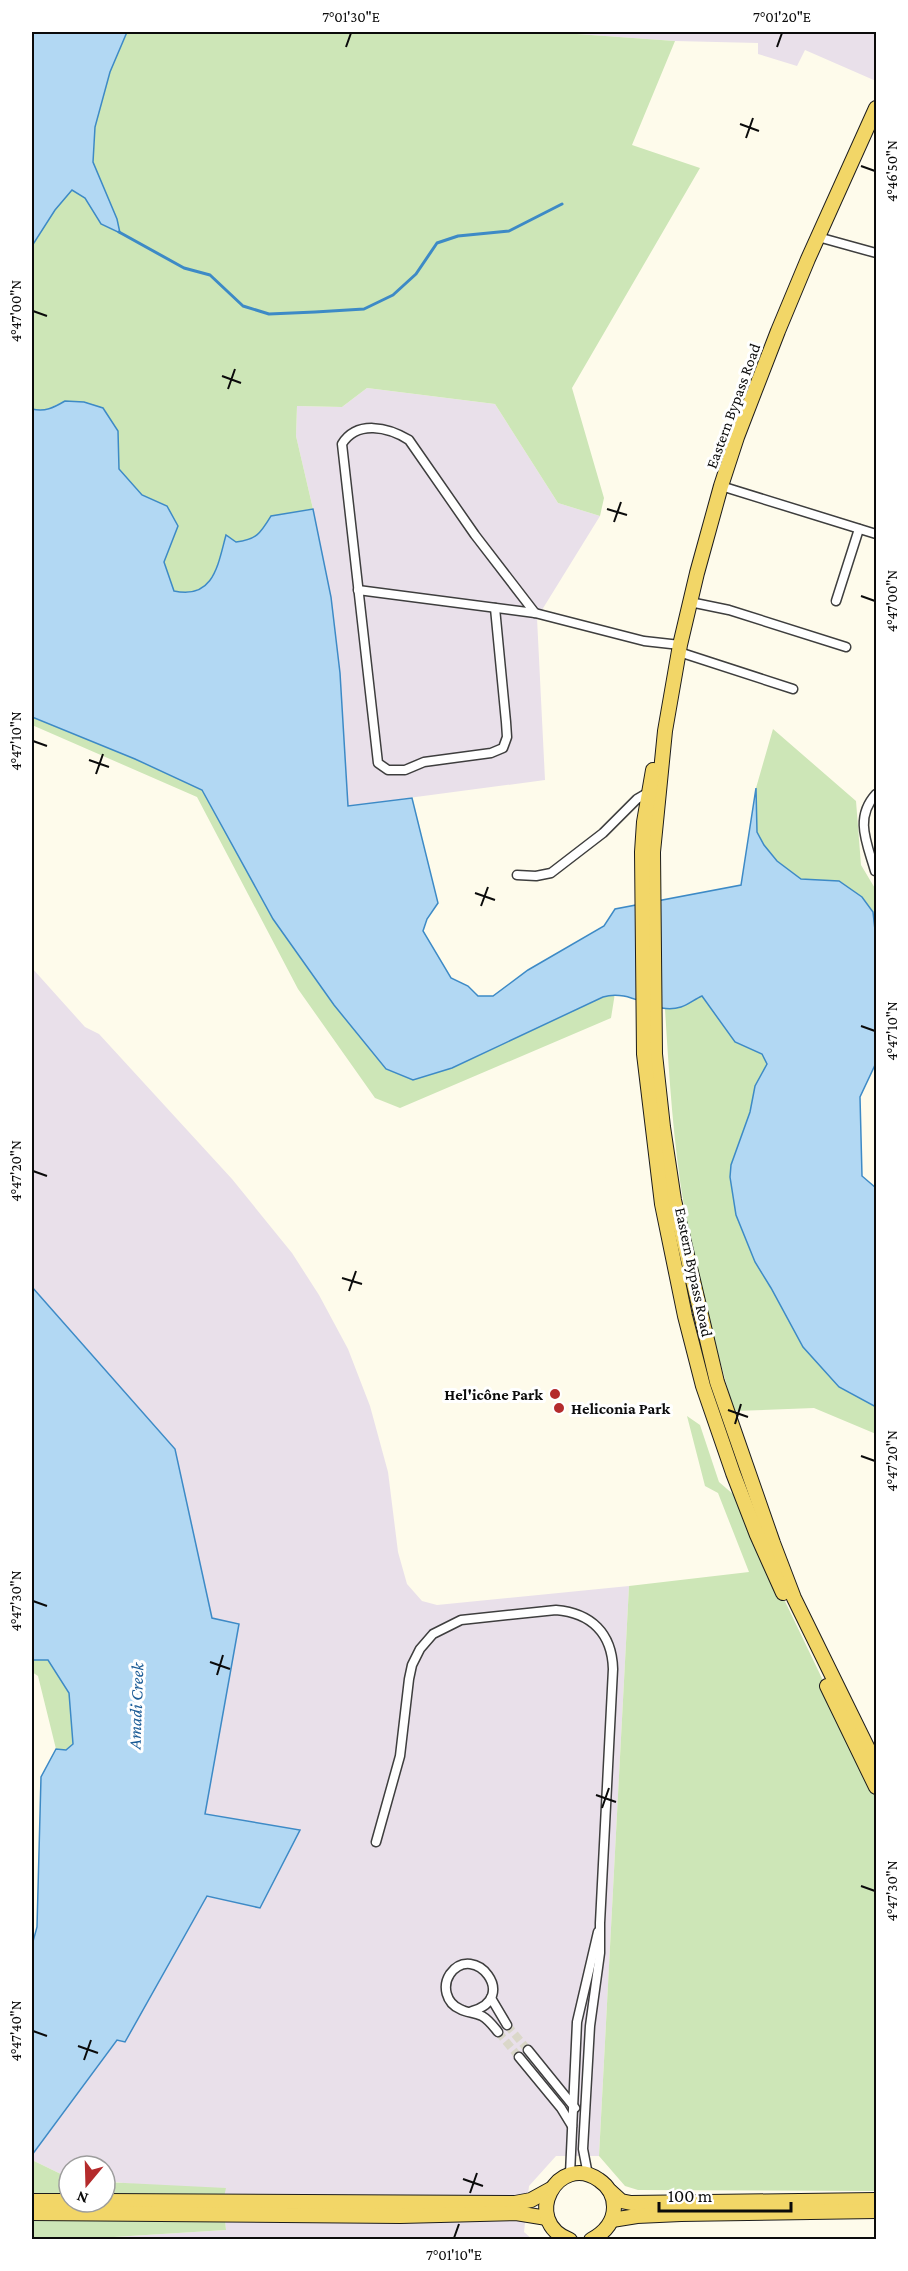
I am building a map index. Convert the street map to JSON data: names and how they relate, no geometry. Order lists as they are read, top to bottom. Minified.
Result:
{"streets":{"main road":["Eastern Bypass Road"]},"water":["Amadi Creek"],"places":["Hel'icône Park","Heliconia Park"],"scale_bar":"100 m","north":"bottom","coordinates":["7°01'30\"E","7°01'20\"E","4°46'50\"N","4°47'00\"N","4°47'10\"N","4°47'20\"N","4°47'30\"N","4°47'40\"N","7°01'10\"E"]}
